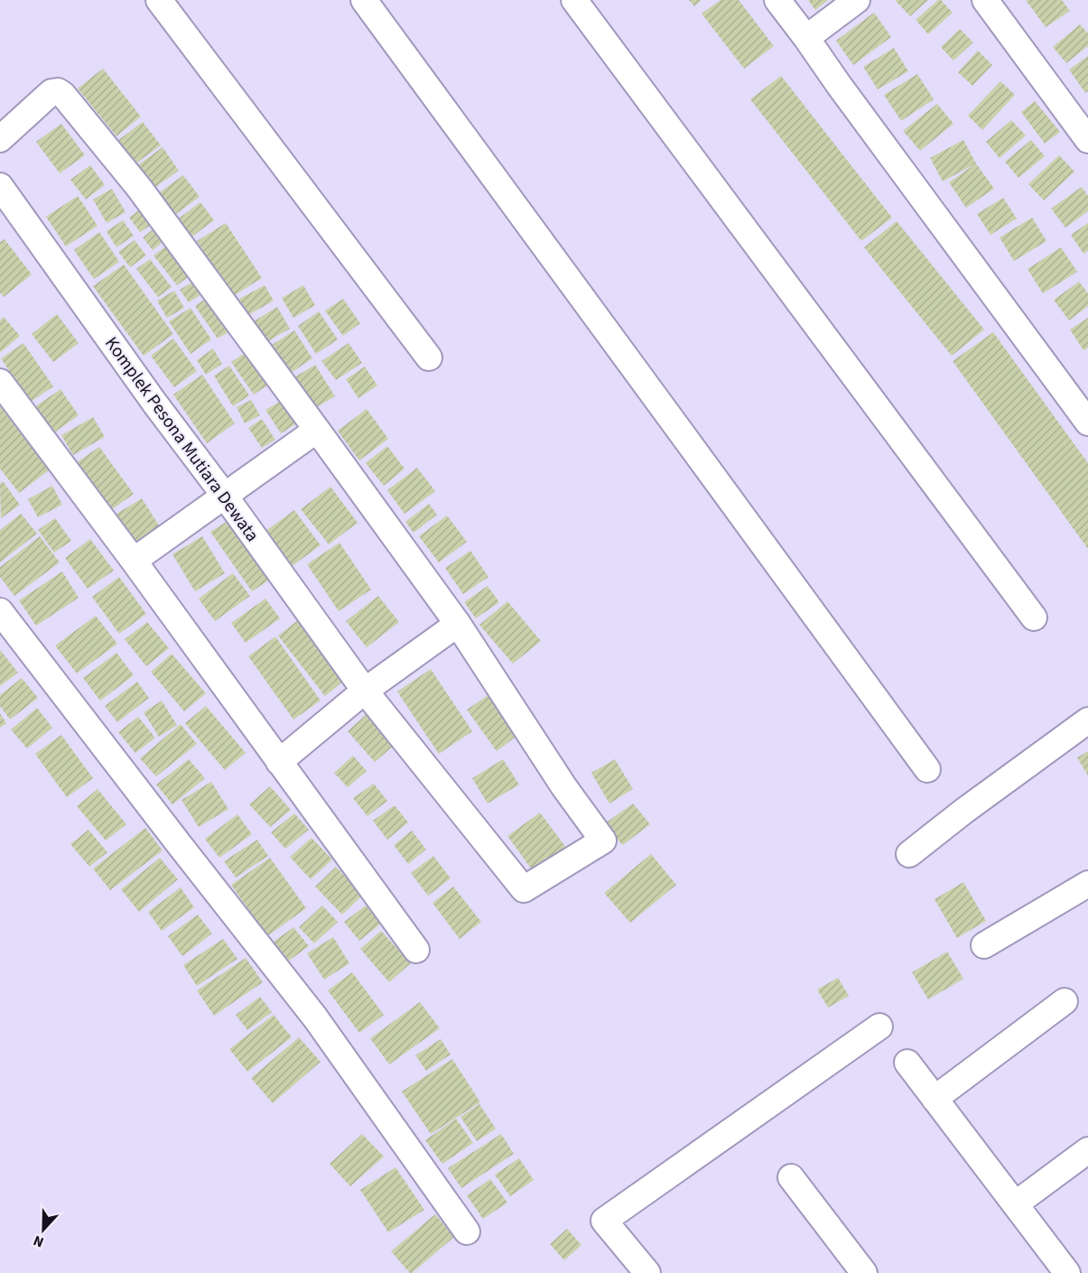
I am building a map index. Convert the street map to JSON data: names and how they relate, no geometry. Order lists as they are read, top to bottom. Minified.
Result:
{"streets":{"street":["Komplek Pesona Mutiara Dewata"]},"north":"bottom"}
